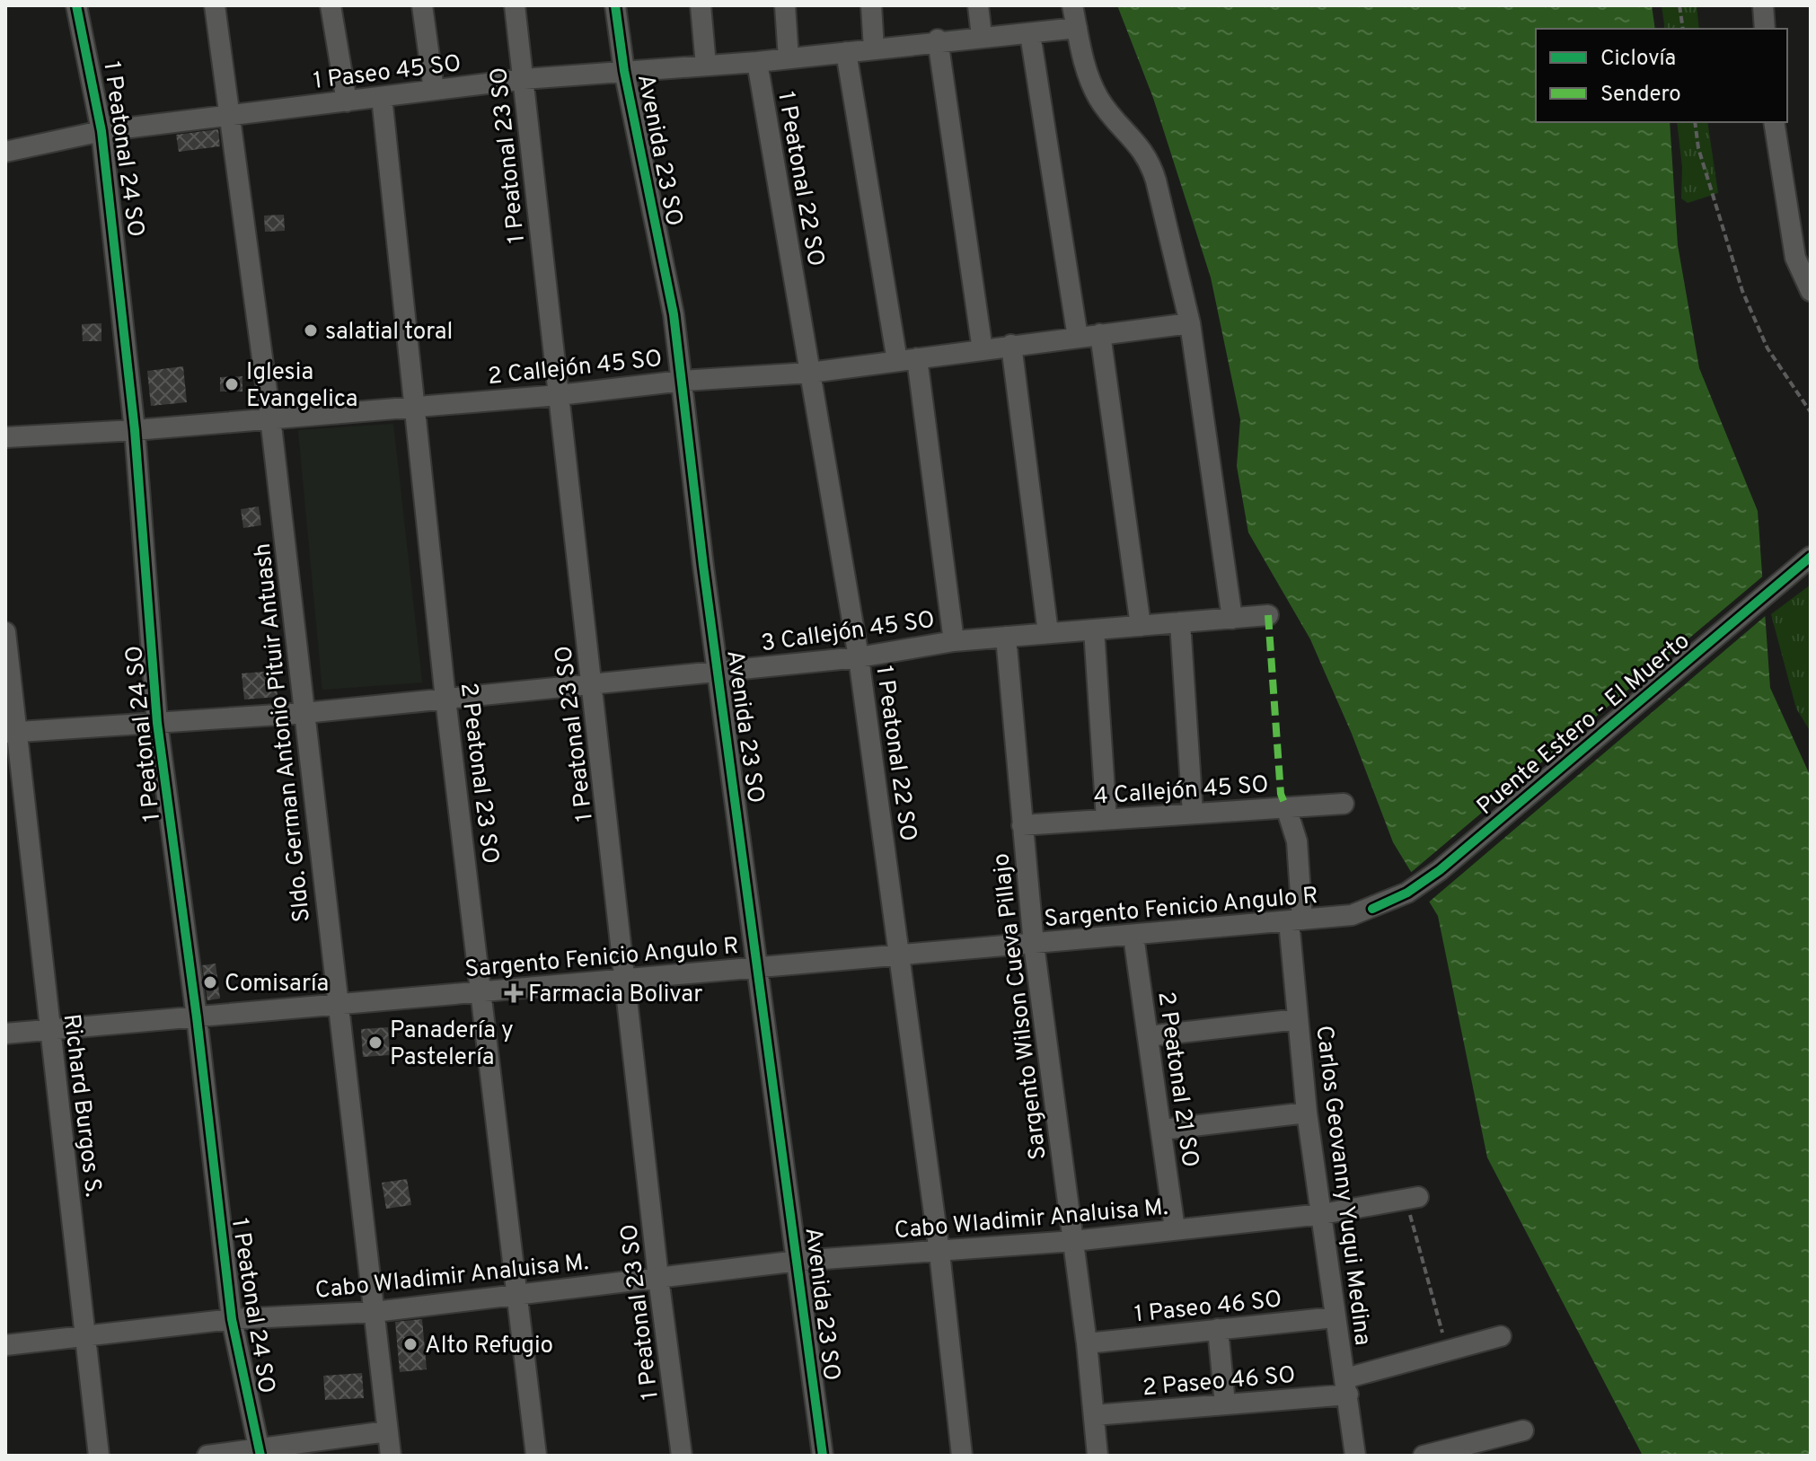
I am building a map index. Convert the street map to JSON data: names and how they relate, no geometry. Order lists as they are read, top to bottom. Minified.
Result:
{"streets":{"street":["1 Paseo 45 SO","1 Peatonal 24 SO","Avenida 23 SO","1 Peatonal 23 SO","1 Peatonal 22 SO","2 Callejón 45 SO","3 Callejón 45 SO","Puente Estero - El Muerto","Sldo. German Antonio Pituir Antuash","2 Peatonal 23 SO","4 Callejón 45 SO","Sargento Fenicio Angulo R","Sargento Wilson Cueva Pillajo","2 Peatonal 21 SO","Richard Burgos S.","Carlos Geovanny Yuqui Medina","Cabo Wladimir Analuisa M.","1 Paseo 46 SO","2 Paseo 46 SO"]},"crossings":[["1 Paseo 45 SO","1 Peatonal 24 SO"],["1 Paseo 45 SO","Avenida 23 SO"],["1 Paseo 45 SO","1 Peatonal 23 SO"],["1 Paseo 45 SO","1 Peatonal 22 SO"],["1 Paseo 45 SO","Sldo. German Antonio Pituir Antuash"],["1 Paseo 45 SO","2 Peatonal 23 SO"],["1 Peatonal 24 SO","2 Callejón 45 SO"],["1 Peatonal 24 SO","3 Callejón 45 SO"],["1 Peatonal 24 SO","Sargento Fenicio Angulo R"],["1 Peatonal 24 SO","Cabo Wladimir Analuisa M."],["Avenida 23 SO","2 Callejón 45 SO"],["Avenida 23 SO","3 Callejón 45 SO"],["Avenida 23 SO","Sargento Fenicio Angulo R"],["Avenida 23 SO","Cabo Wladimir Analuisa M."],["1 Peatonal 23 SO","2 Callejón 45 SO"],["1 Peatonal 23 SO","3 Callejón 45 SO"],["1 Peatonal 23 SO","Sargento Fenicio Angulo R"],["1 Peatonal 23 SO","Cabo Wladimir Analuisa M."],["1 Peatonal 22 SO","2 Callejón 45 SO"],["1 Peatonal 22 SO","3 Callejón 45 SO"],["1 Peatonal 22 SO","Sargento Fenicio Angulo R"],["1 Peatonal 22 SO","Cabo Wladimir Analuisa M."],["2 Callejón 45 SO","Sldo. German Antonio Pituir Antuash"],["2 Callejón 45 SO","2 Peatonal 23 SO"],["3 Callejón 45 SO","Sldo. German Antonio Pituir Antuash"],["3 Callejón 45 SO","2 Peatonal 23 SO"],["3 Callejón 45 SO","Sargento Wilson Cueva Pillajo"],["3 Callejón 45 SO","Richard Burgos S."],["Puente Estero - El Muerto","Sargento Fenicio Angulo R"],["Sldo. German Antonio Pituir Antuash","Sargento Fenicio Angulo R"],["Sldo. German Antonio Pituir Antuash","Cabo Wladimir Analuisa M."],["2 Peatonal 23 SO","Sargento Fenicio Angulo R"],["2 Peatonal 23 SO","Cabo Wladimir Analuisa M."],["4 Callejón 45 SO","Sargento Wilson Cueva Pillajo"],["4 Callejón 45 SO","Carlos Geovanny Yuqui Medina"],["Sargento Fenicio Angulo R","Sargento Wilson Cueva Pillajo"],["Sargento Fenicio Angulo R","2 Peatonal 21 SO"],["Sargento Fenicio Angulo R","Richard Burgos S."],["Sargento Fenicio Angulo R","Carlos Geovanny Yuqui Medina"],["Sargento Wilson Cueva Pillajo","Cabo Wladimir Analuisa M."],["Sargento Wilson Cueva Pillajo","1 Paseo 46 SO"],["Sargento Wilson Cueva Pillajo","2 Paseo 46 SO"],["2 Peatonal 21 SO","Cabo Wladimir Analuisa M."],["Richard Burgos S.","Cabo Wladimir Analuisa M."],["Carlos Geovanny Yuqui Medina","Cabo Wladimir Analuisa M."],["Carlos Geovanny Yuqui Medina","1 Paseo 46 SO"],["Carlos Geovanny Yuqui Medina","2 Paseo 46 SO"]],"places":{"other":["salatial toral","Iglesia Evangelica","Comisaría","Panadería y Pastelería","Alto Refugio"],"health":["Farmacia Bolivar"]},"legend":["Ciclovía","Sendero"]}
